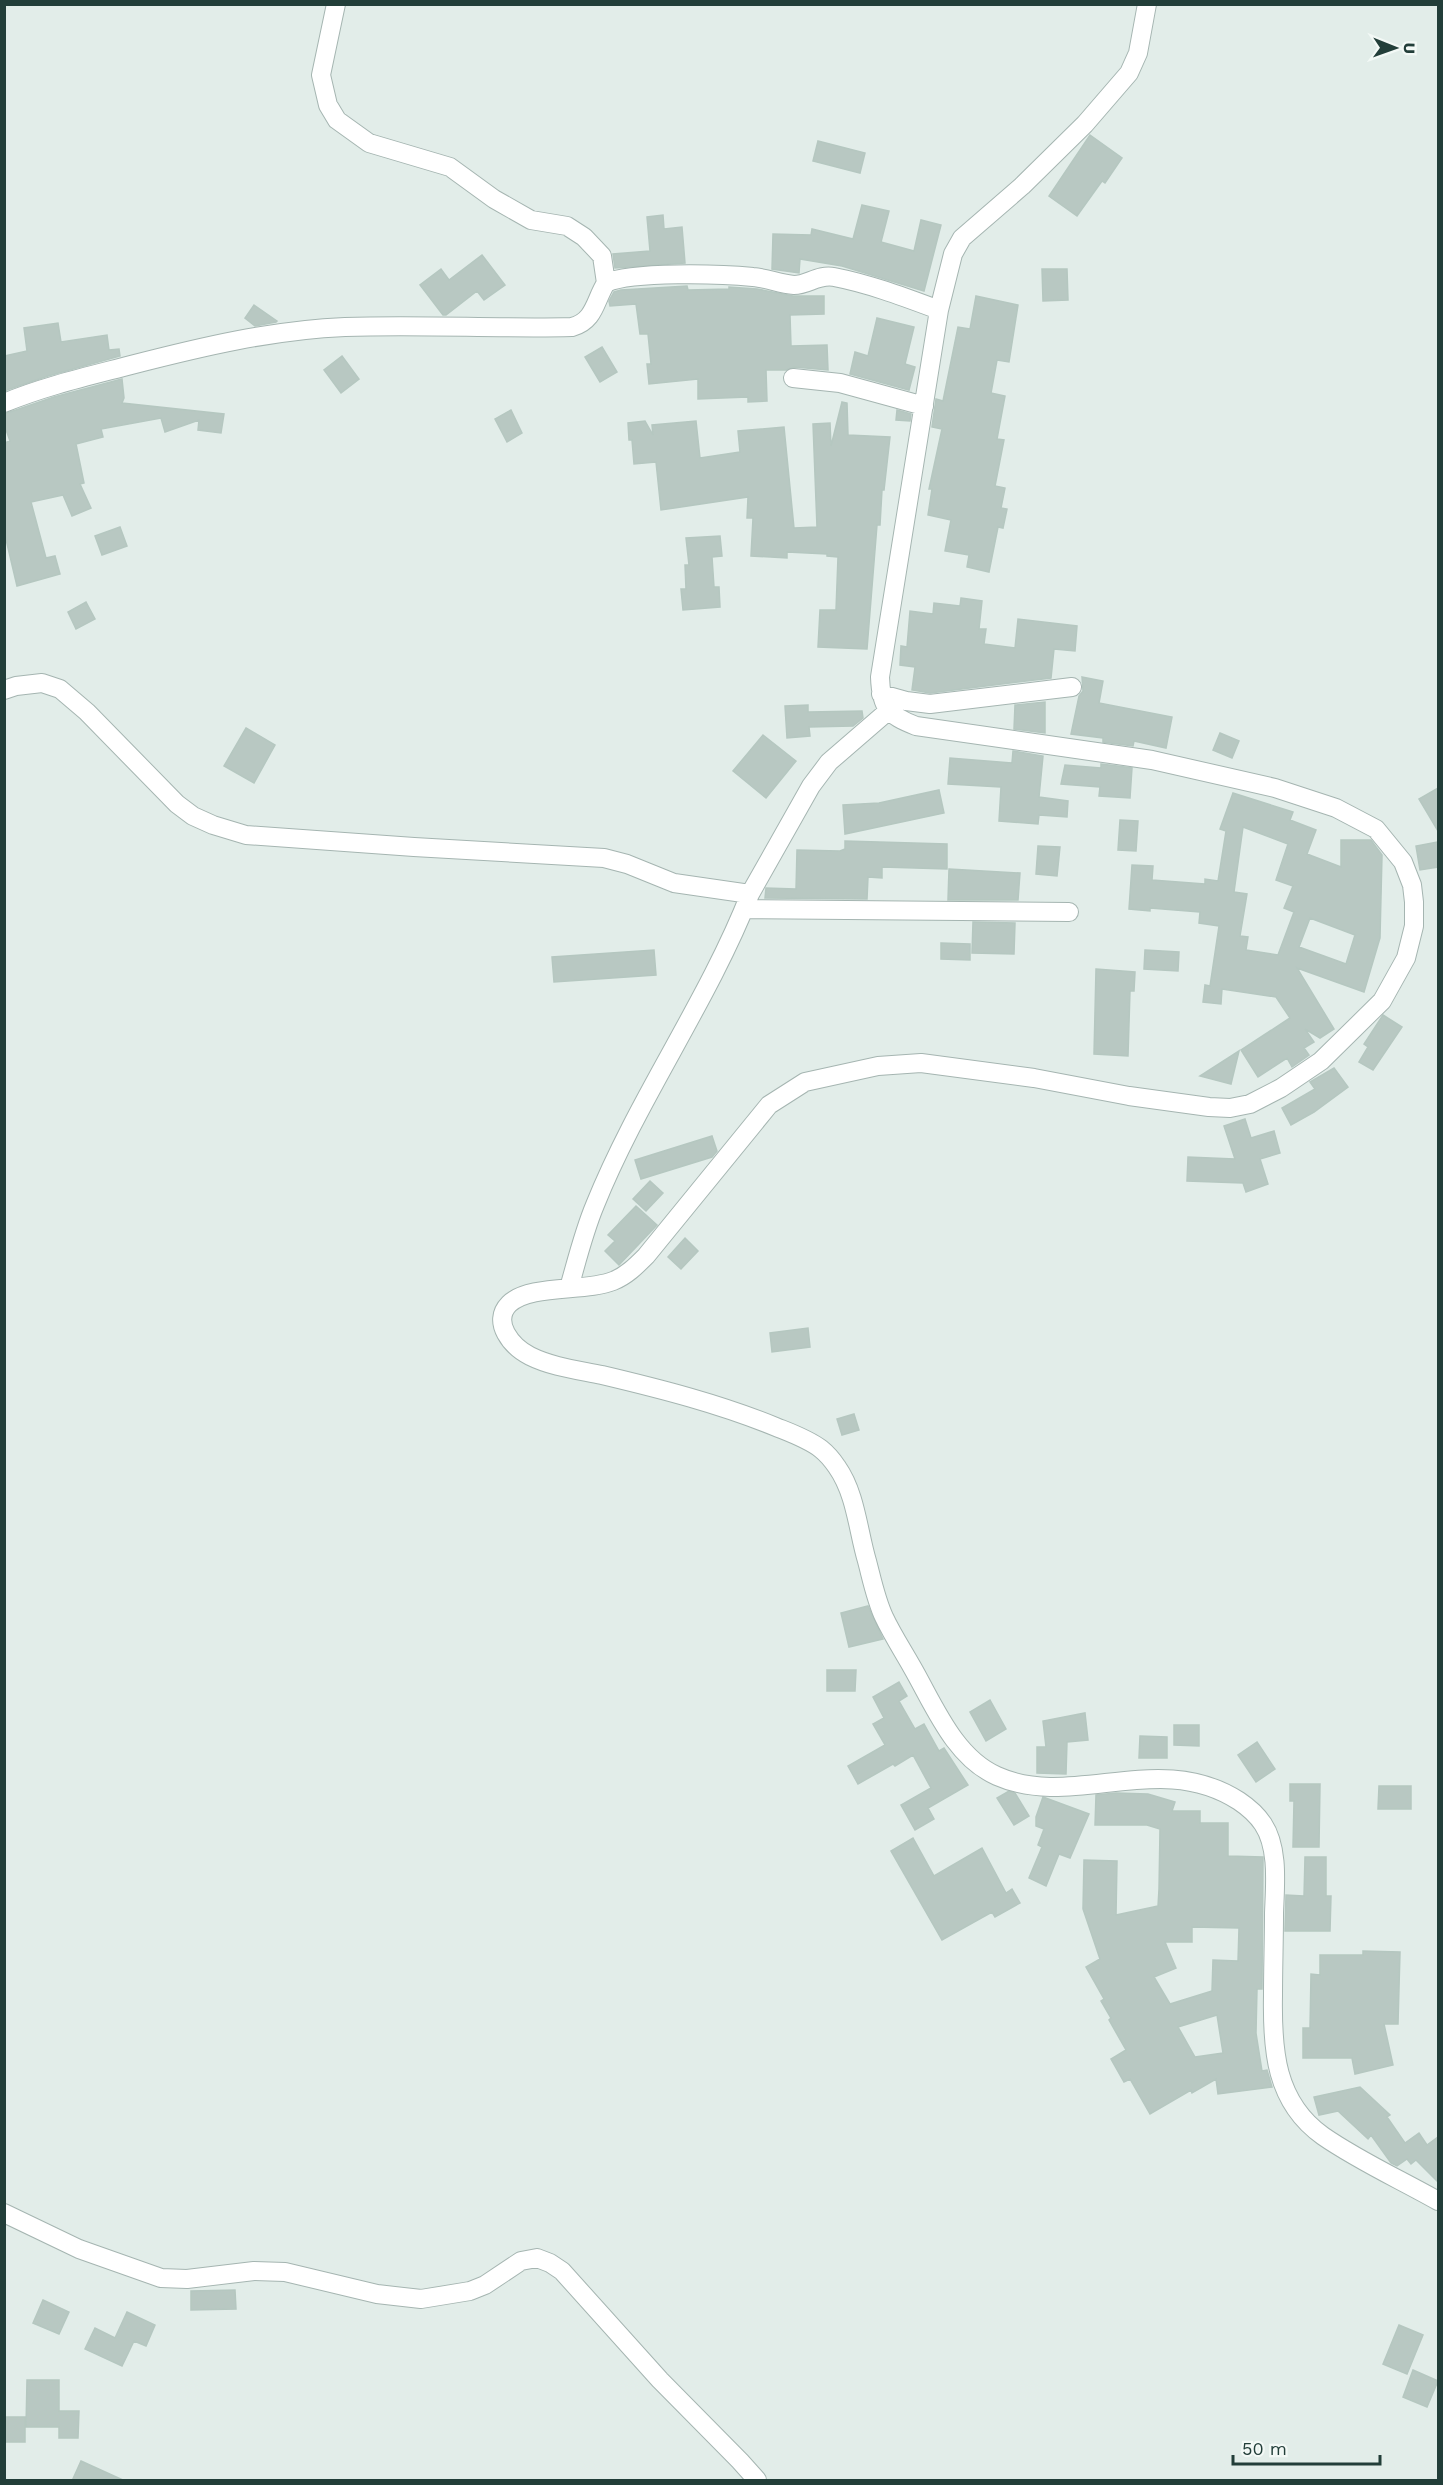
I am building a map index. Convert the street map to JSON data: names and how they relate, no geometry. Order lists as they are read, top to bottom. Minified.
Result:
{"scale_bar":"50 m","north":"right"}
